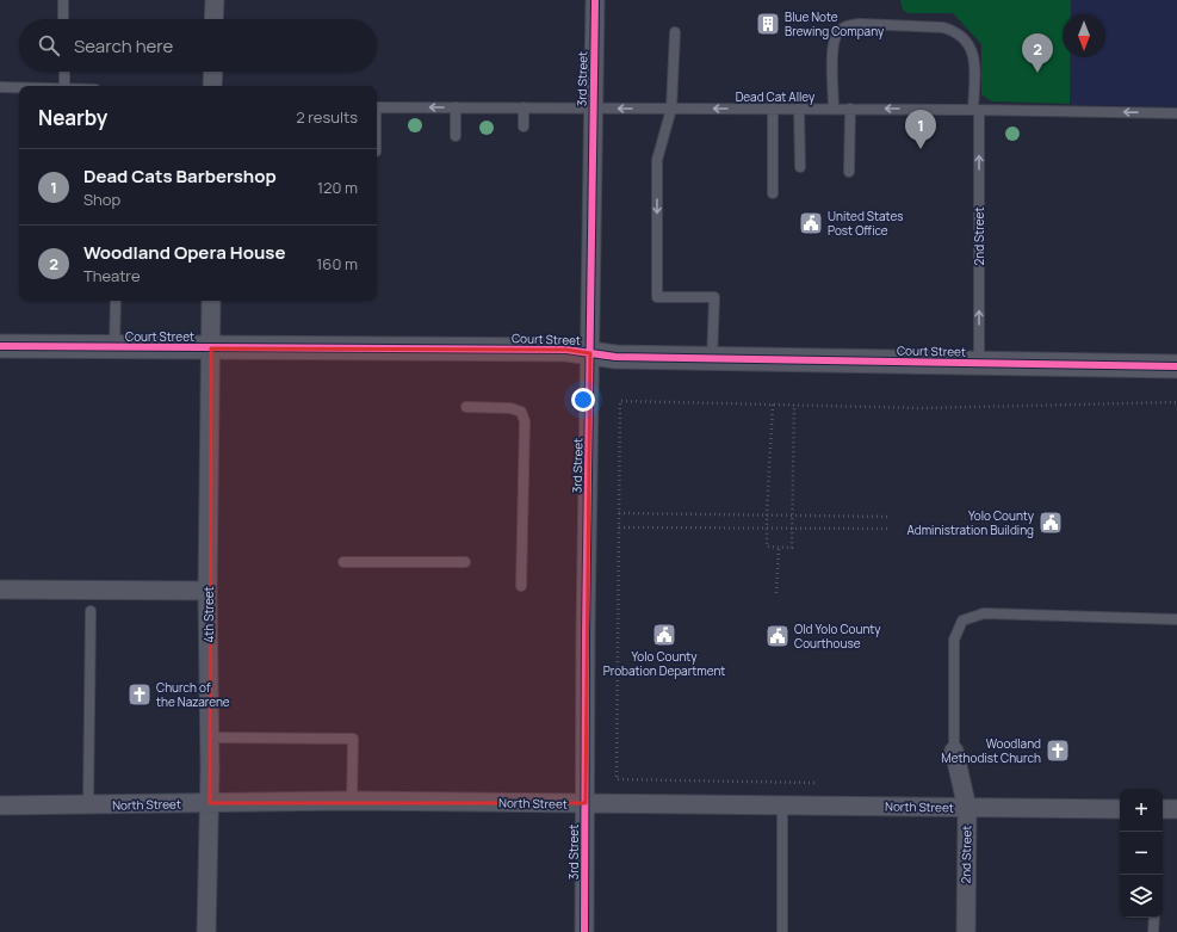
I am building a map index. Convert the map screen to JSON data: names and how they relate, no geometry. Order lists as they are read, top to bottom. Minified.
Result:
{"streets":{"street":["3rd Street","2nd Street","Court Street","4th Street","North Street"],"lane":["Dead Cat Alley"]},"crossings":[["3rd Street","Dead Cat Alley"],["3rd Street","Court Street"],["3rd Street","North Street"],["Dead Cat Alley","2nd Street"],["2nd Street","Court Street"],["2nd Street","North Street"],["Court Street","4th Street"],["4th Street","North Street"]],"one_way":["Dead Cat Alley","2nd Street"],"places":{"building":["Blue Note Brewing Company"],"public building":["United States Post Office","Yolo County Administration Building","Yolo County Probation Department","Old Yolo County Courthouse"],"church":["Church of the Nazarene","Woodland Methodist Church"]},"north":"bottom","page":{"search":"Search here","pins":["2","1"],"heading":["Nearby","2 results"],"list":[{"mark":"1","name":"Dead Cats Barbershop","note":"Shop","value":"120 m"},{"mark":"2","name":"Woodland Opera House","note":"Theatre","value":"160 m"}],"map_buttons":["+","−"]}}
